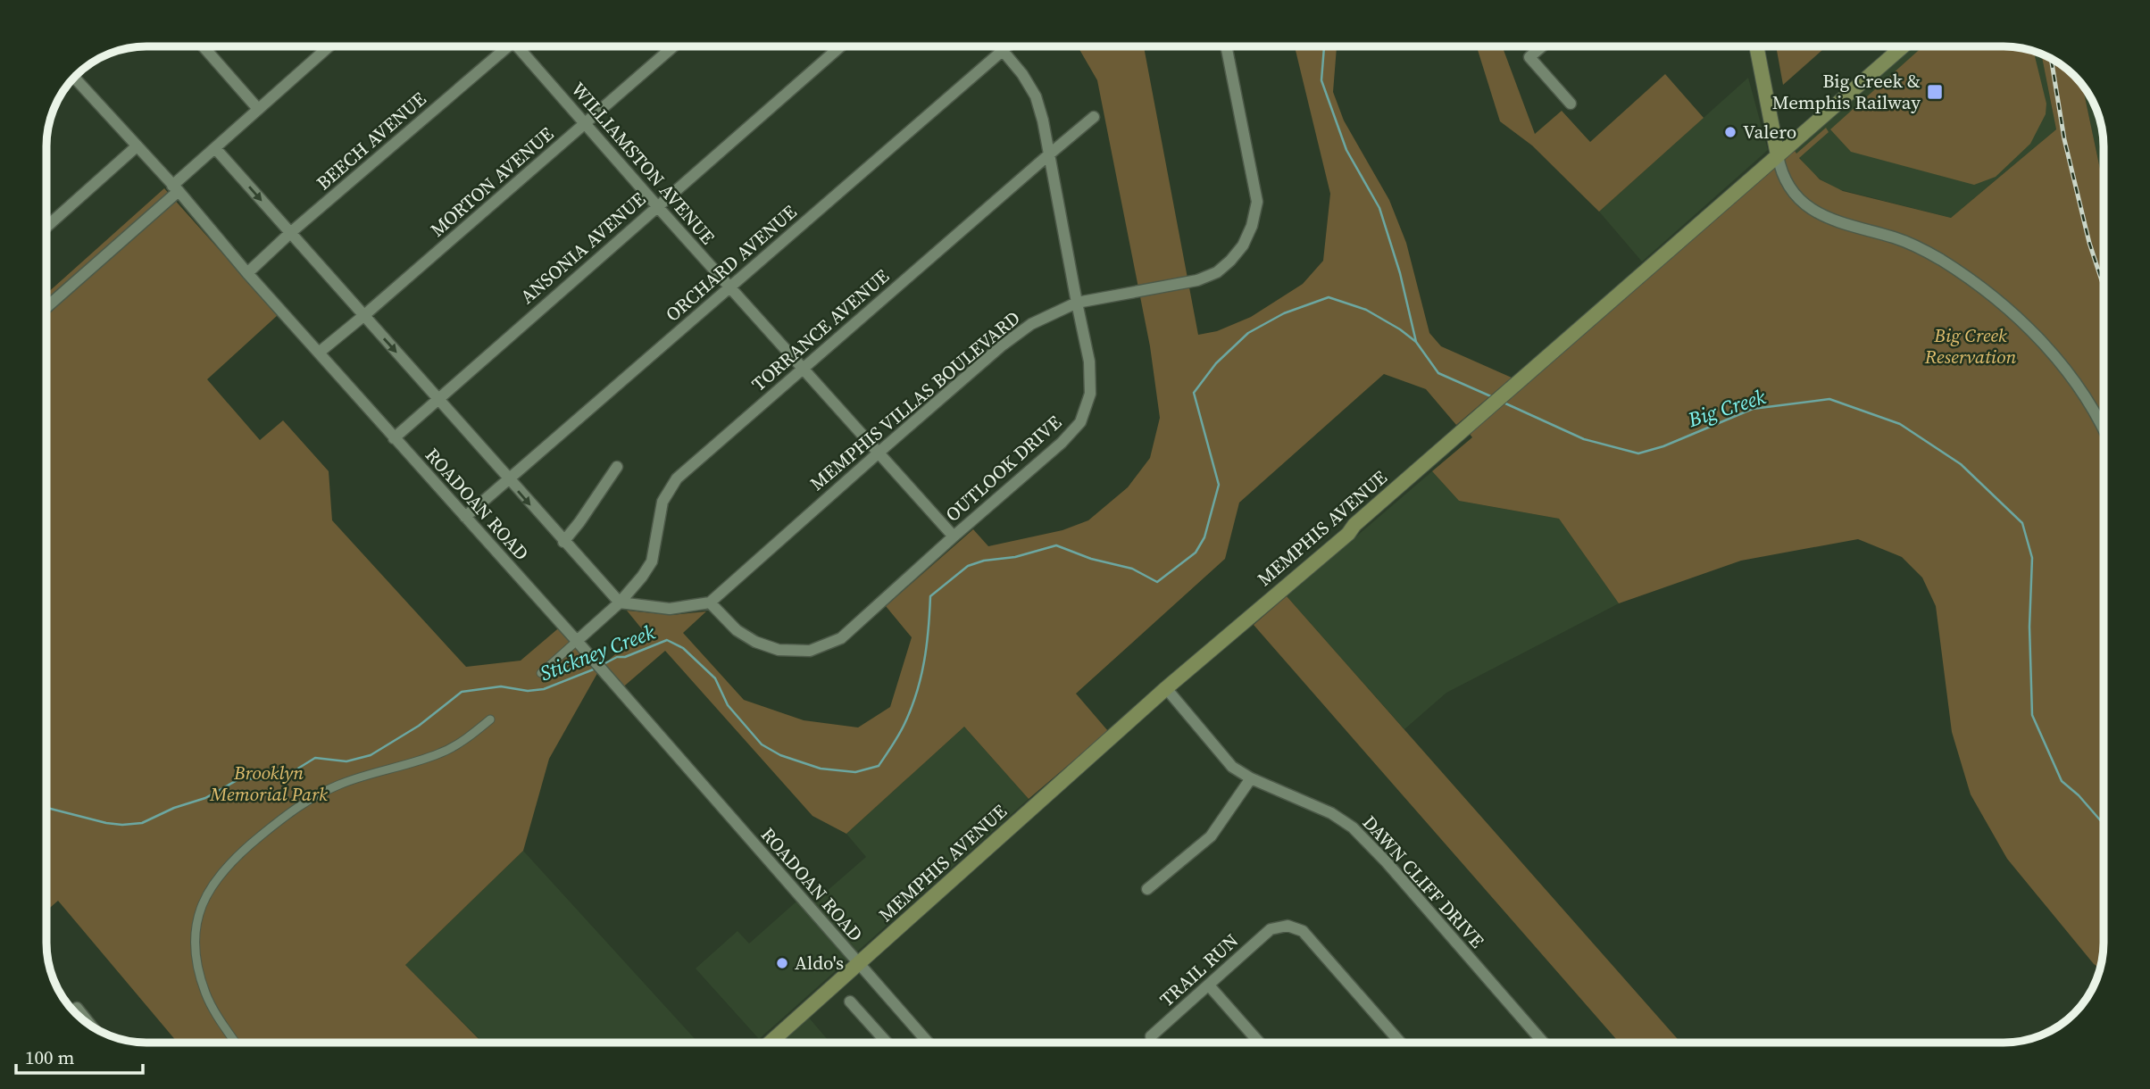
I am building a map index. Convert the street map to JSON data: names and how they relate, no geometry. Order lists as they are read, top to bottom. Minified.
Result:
{"streets":{"main road":["MEMPHIS AVENUE"],"street":["BEECH AVENUE","WILLIAMSTON AVENUE","MORTON AVENUE","ANSONIA AVENUE","ORCHARD AVENUE","TORRANCE AVENUE","MEMPHIS VILLAS BOULEVARD","OUTLOOK DRIVE","ROADOAN ROAD","DAWN CLIFF DRIVE","TRAIL RUN"]},"crossings":[["BEECH AVENUE","ROADOAN ROAD"],["WILLIAMSTON AVENUE","MORTON AVENUE"],["WILLIAMSTON AVENUE","ANSONIA AVENUE"],["WILLIAMSTON AVENUE","ORCHARD AVENUE"],["WILLIAMSTON AVENUE","TORRANCE AVENUE"],["WILLIAMSTON AVENUE","MEMPHIS VILLAS BOULEVARD"],["WILLIAMSTON AVENUE","OUTLOOK DRIVE"],["MORTON AVENUE","ROADOAN ROAD"],["ANSONIA AVENUE","ROADOAN ROAD"],["ORCHARD AVENUE","OUTLOOK DRIVE"],["ORCHARD AVENUE","ROADOAN ROAD"],["TORRANCE AVENUE","OUTLOOK DRIVE"],["MEMPHIS VILLAS BOULEVARD","OUTLOOK DRIVE"],["ROADOAN ROAD","MEMPHIS AVENUE"],["MEMPHIS AVENUE","DAWN CLIFF DRIVE"]],"water":["Big Creek","Stickney Creek"],"parks":["Big Creek Reservation","Brooklyn Memorial Park"],"places":{"transit":["Big Creek & Memphis Railway"],"other":["Valero","Aldo's"]},"scale_bar":"100 m"}
